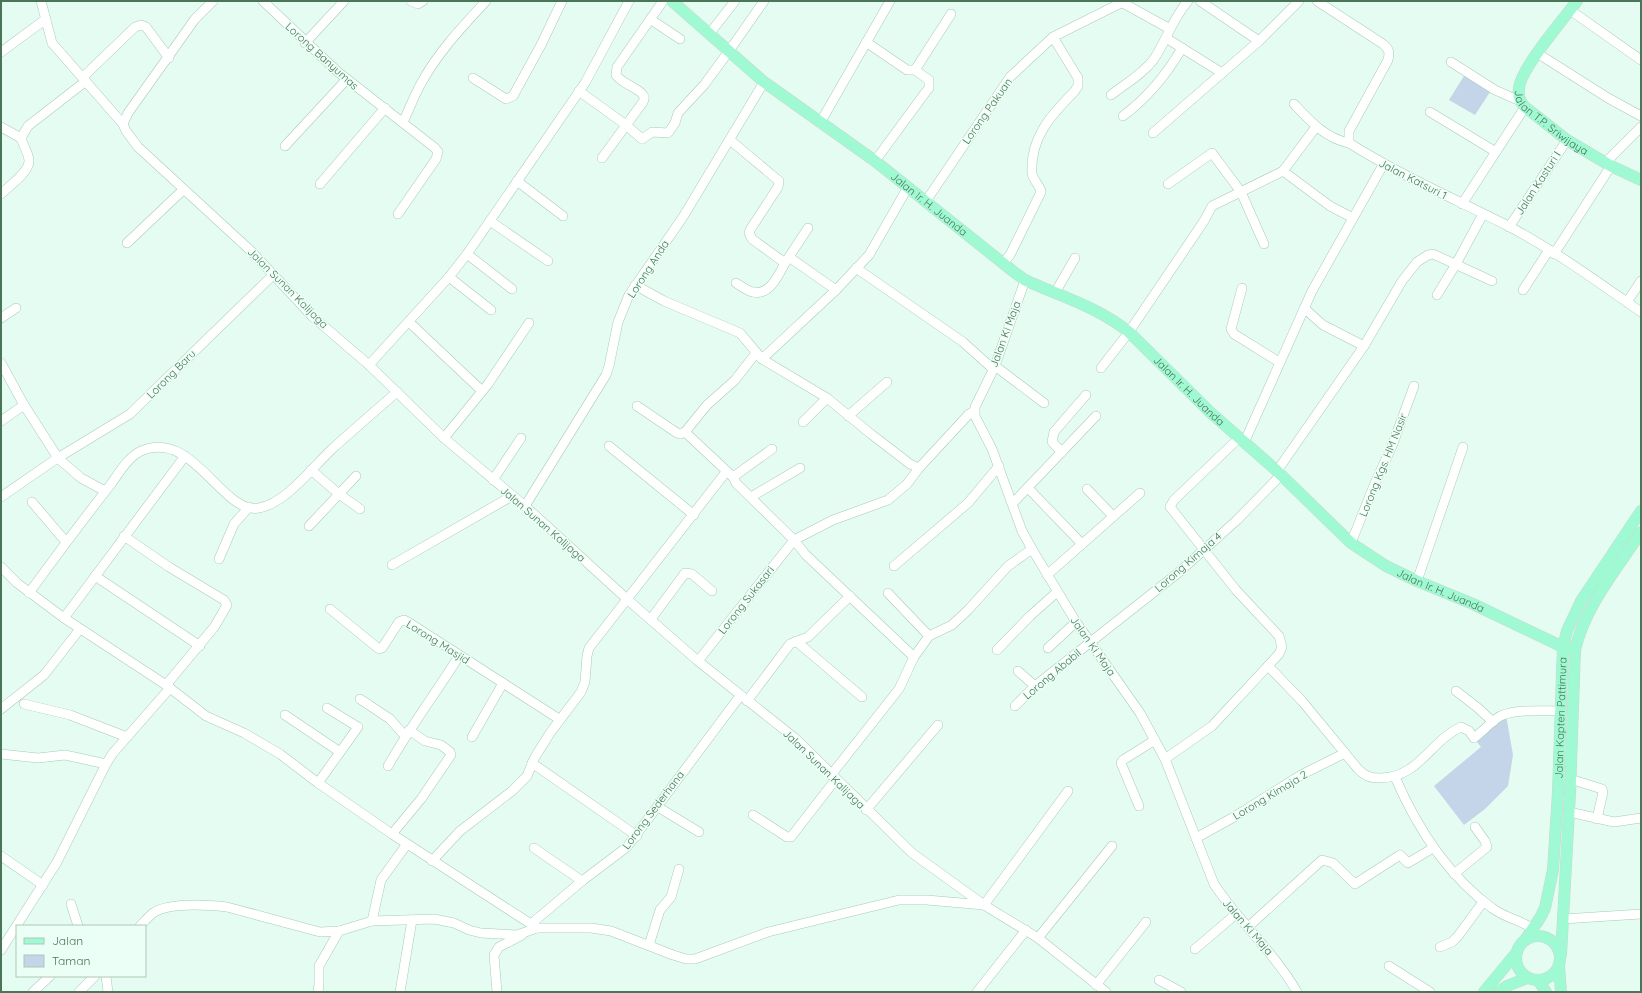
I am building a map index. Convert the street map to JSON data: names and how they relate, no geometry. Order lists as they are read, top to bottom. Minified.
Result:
{"streets":{"main road":["Jalan T.P. Sriwijaya","Jalan Ir. H. Juanda","Jalan Kapten Pattimura"],"street":["Lorong Banyumas","Lorong Pakuan","Jalan Katsuri 1","Jalan Kasturi I","Lorong Anda","Jalan Sunan Kalijaga","Jalan Ki Maja","Lorong Baru","Lorong Kgs. HM Nasir","Lorong Kimaja 4","Lorong Sukasari","Lorong Masjid","Lorong Ababil","Lorong Kimaja 2","Lorong Sederhana"]},"crossings":[["Lorong Pakuan","Jalan Ir. H. Juanda"],["Jalan T.P. Sriwijaya","Jalan Kasturi I"],["Jalan Katsuri 1","Jalan Kasturi I"],["Jalan Ir. H. Juanda","Lorong Anda"],["Jalan Ir. H. Juanda","Jalan Ki Maja"],["Jalan Ir. H. Juanda","Lorong Kgs. HM Nasir"],["Jalan Ir. H. Juanda","Lorong Kimaja 4"],["Jalan Ir. H. Juanda","Jalan Kapten Pattimura"],["Lorong Anda","Jalan Sunan Kalijaga"],["Jalan Sunan Kalijaga","Lorong Baru"],["Jalan Sunan Kalijaga","Lorong Sukasari"],["Jalan Sunan Kalijaga","Lorong Sederhana"],["Jalan Ki Maja","Lorong Kimaja 4"],["Jalan Ki Maja","Lorong Ababil"],["Jalan Ki Maja","Lorong Kimaja 2"],["Lorong Kimaja 4","Lorong Ababil"]],"legend":["Jalan","Taman"]}
